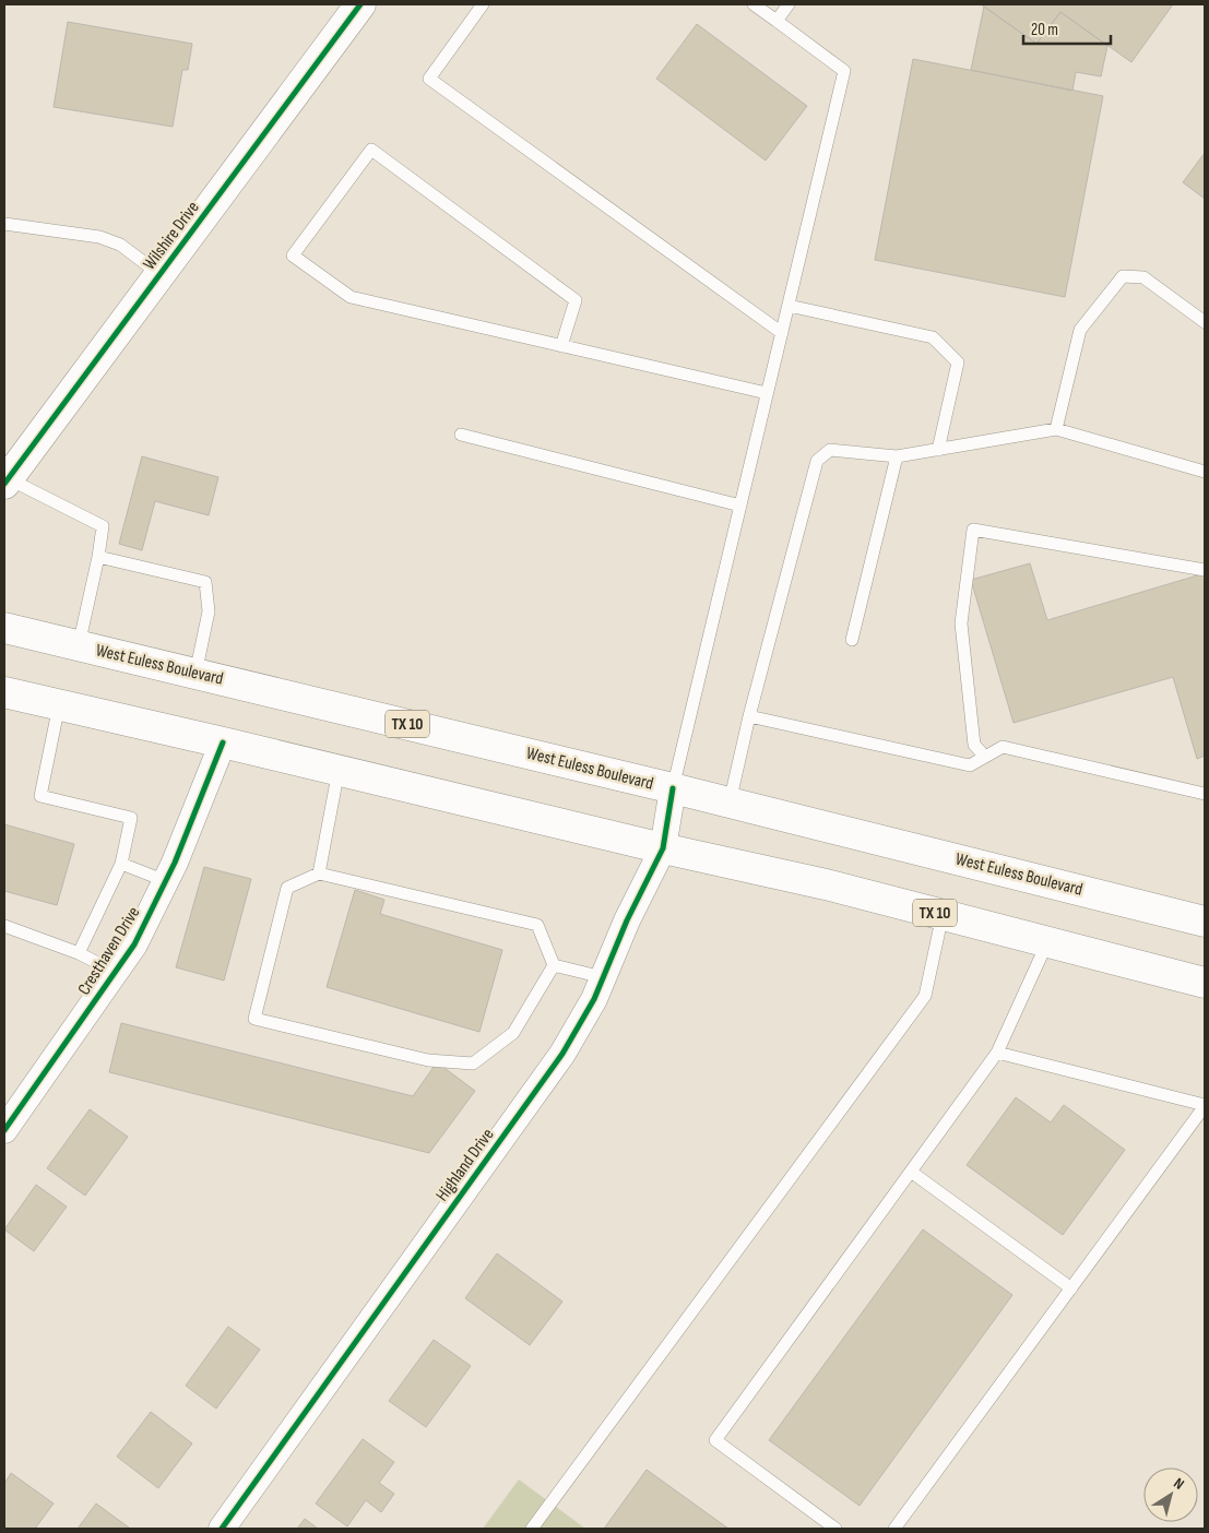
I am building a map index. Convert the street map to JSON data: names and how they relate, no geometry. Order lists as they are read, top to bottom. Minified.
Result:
{"streets":{"main road":["Wilshire Drive","West Euless Boulevard","TX 10"],"street":["Cresthaven Drive","Highland Drive"]},"crossings":[["West Euless Boulevard","Highland Drive"],["TX 10","Cresthaven Drive"],["TX 10","Highland Drive"]],"scale_bar":"20 m","north":"top right"}
